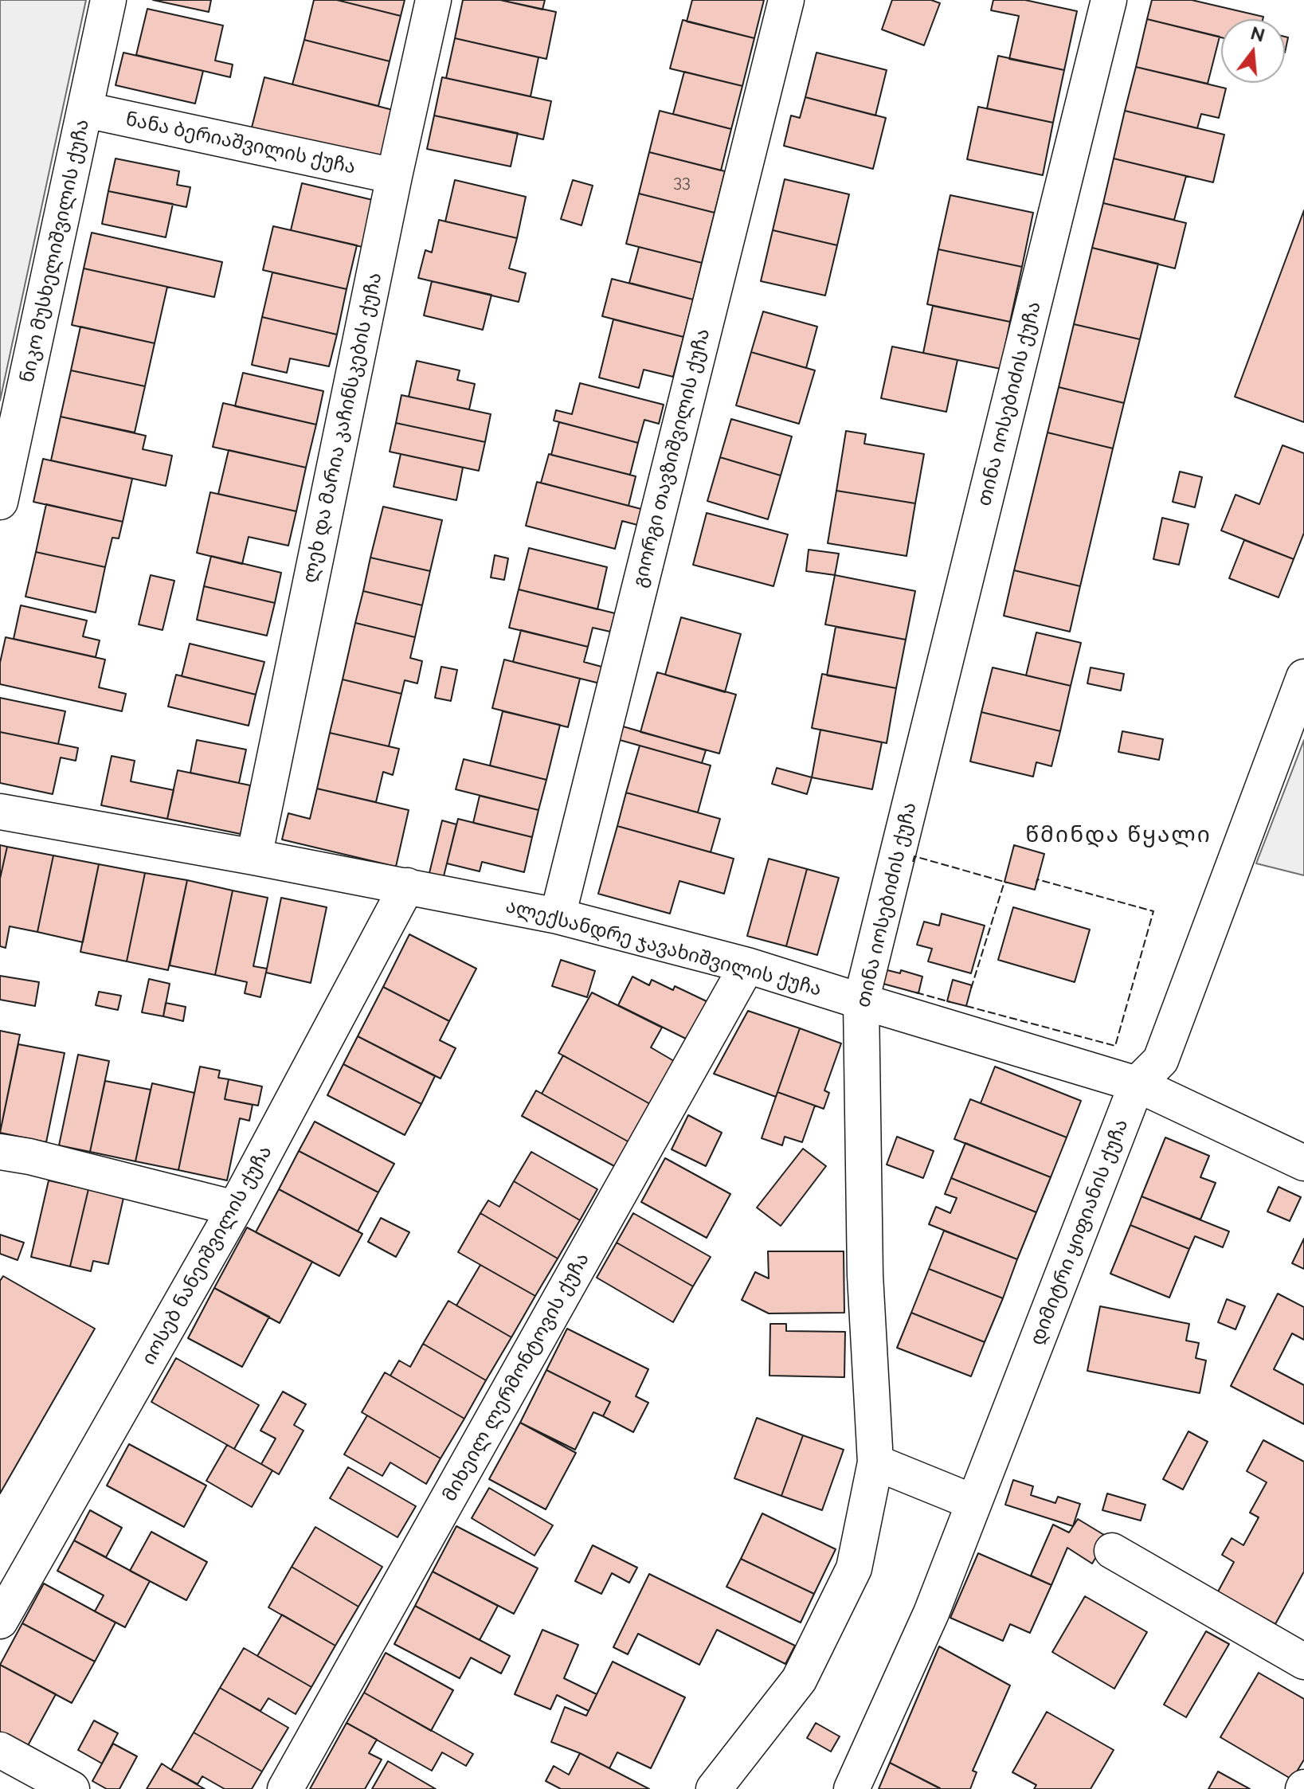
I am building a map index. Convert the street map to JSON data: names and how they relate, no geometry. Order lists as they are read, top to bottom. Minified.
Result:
{"streets":{"street":["ნანა ბერიაშვილის ქუჩა","ნიკო მუსხელიშვილის ქუჩა","თინა იოსებიძის ქუჩა","ლეხ და მარია კაჩინსკების ქუჩა","გიორგი თავზიშვილის ქუჩა","ალექსანდრე ჯავახიშვილის ქუჩა","დიმიტრი ყიფიანის ქუჩა","იოსებ ნანეიშვილის ქუჩა","მიხეილ ლერმონტოვის ქუჩა"]},"crossings":[["ნანა ბერიაშვილის ქუჩა","ნიკო მუსხელიშვილის ქუჩა"],["ნანა ბერიაშვილის ქუჩა","ლეხ და მარია კაჩინსკების ქუჩა"],["თინა იოსებიძის ქუჩა","ალექსანდრე ჯავახიშვილის ქუჩა"],["ლეხ და მარია კაჩინსკების ქუჩა","ალექსანდრე ჯავახიშვილის ქუჩა"],["გიორგი თავზიშვილის ქუჩა","ალექსანდრე ჯავახიშვილის ქუჩა"],["ალექსანდრე ჯავახიშვილის ქუჩა","დიმიტრი ყიფიანის ქუჩა"],["ალექსანდრე ჯავახიშვილის ქუჩა","იოსებ ნანეიშვილის ქუჩა"],["ალექსანდრე ჯავახიშვილის ქუჩა","მიხეილ ლერმონტოვის ქუჩა"]],"districts":["წმინდა წყალი"],"house_numbers":["33"],"north":"top"}
